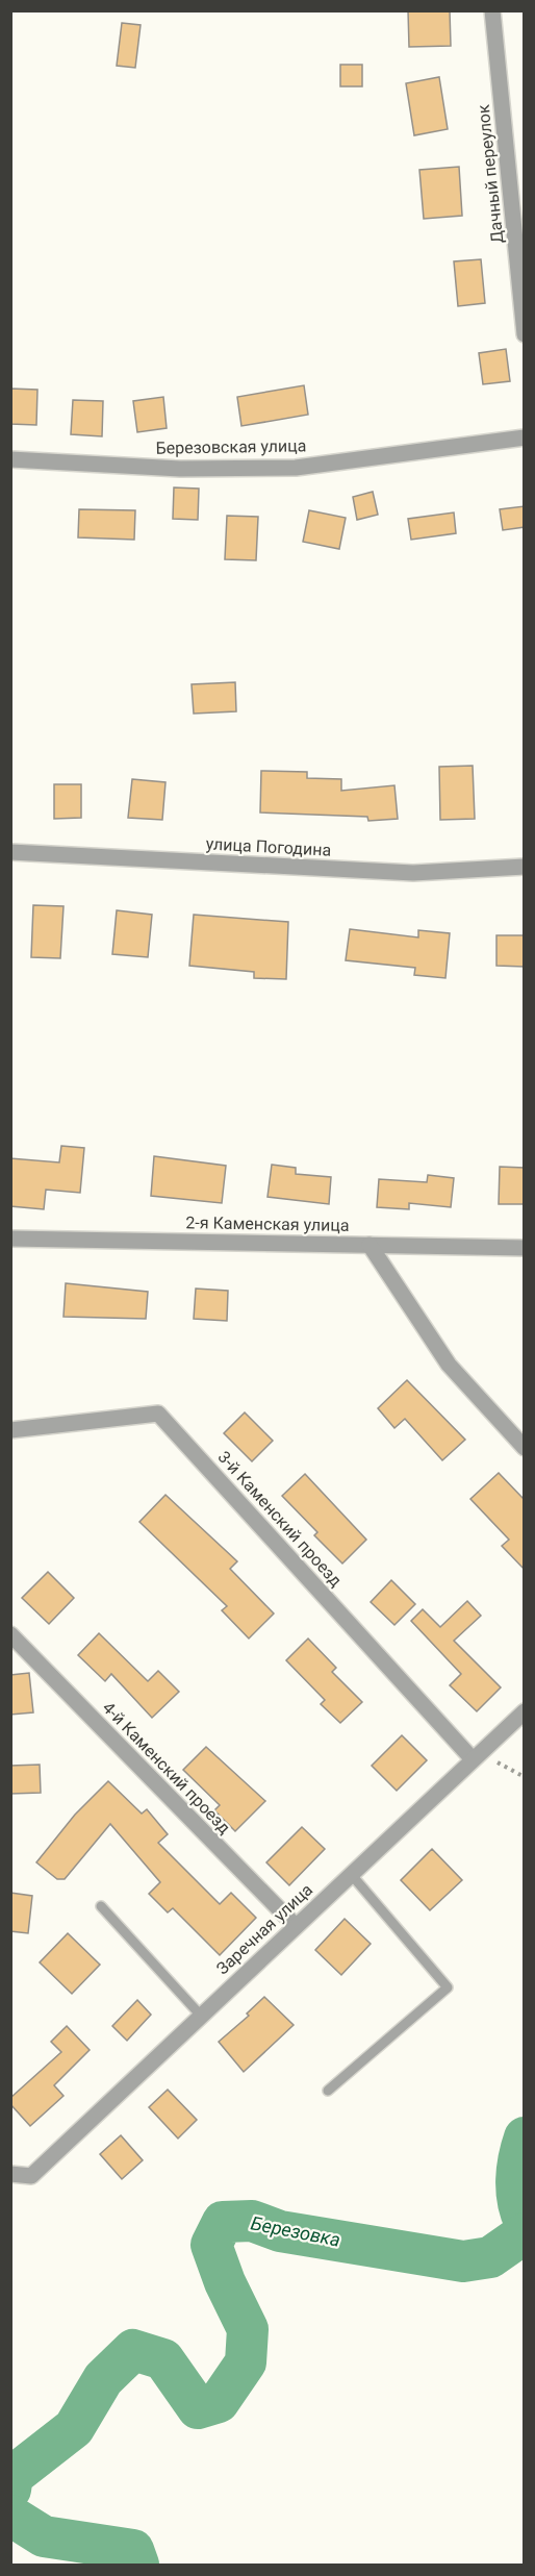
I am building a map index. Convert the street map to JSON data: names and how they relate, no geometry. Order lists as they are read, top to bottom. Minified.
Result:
{"streets":{"street":["Дачный переулок","Березовская улица","улица Погодина","2-я Каменская улица","3-й Каменский проезд","4-й Каменский проезд","Заречная улица"]},"crossings":[["3-й Каменский проезд","Заречная улица"],["4-й Каменский проезд","Заречная улица"]],"water":["Березовка"]}
